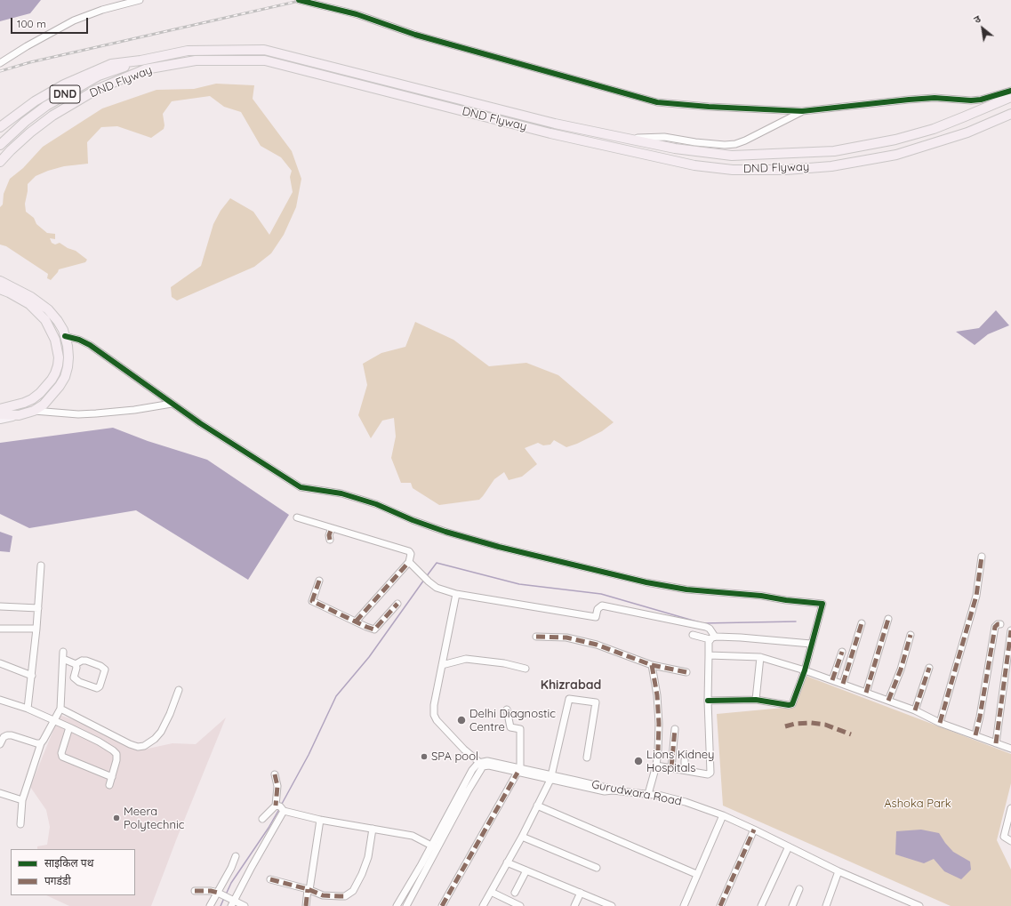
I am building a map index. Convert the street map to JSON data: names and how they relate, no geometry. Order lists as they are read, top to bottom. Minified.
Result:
{"streets":{"highway":["DND Flyway","DND"],"street":["Gurudwara Road"]},"crossings":[["DND Flyway","DND"]],"districts":["Khizrabad"],"parks":["Ashoka Park"],"places":["Delhi Diagnostic Centre","SPA pool","Lions Kidney Hospitals","Meera Polytechnic"],"legend":["साइकिल पथ","पगडंडी"],"scale_bar":"100 m","north":"top left"}
